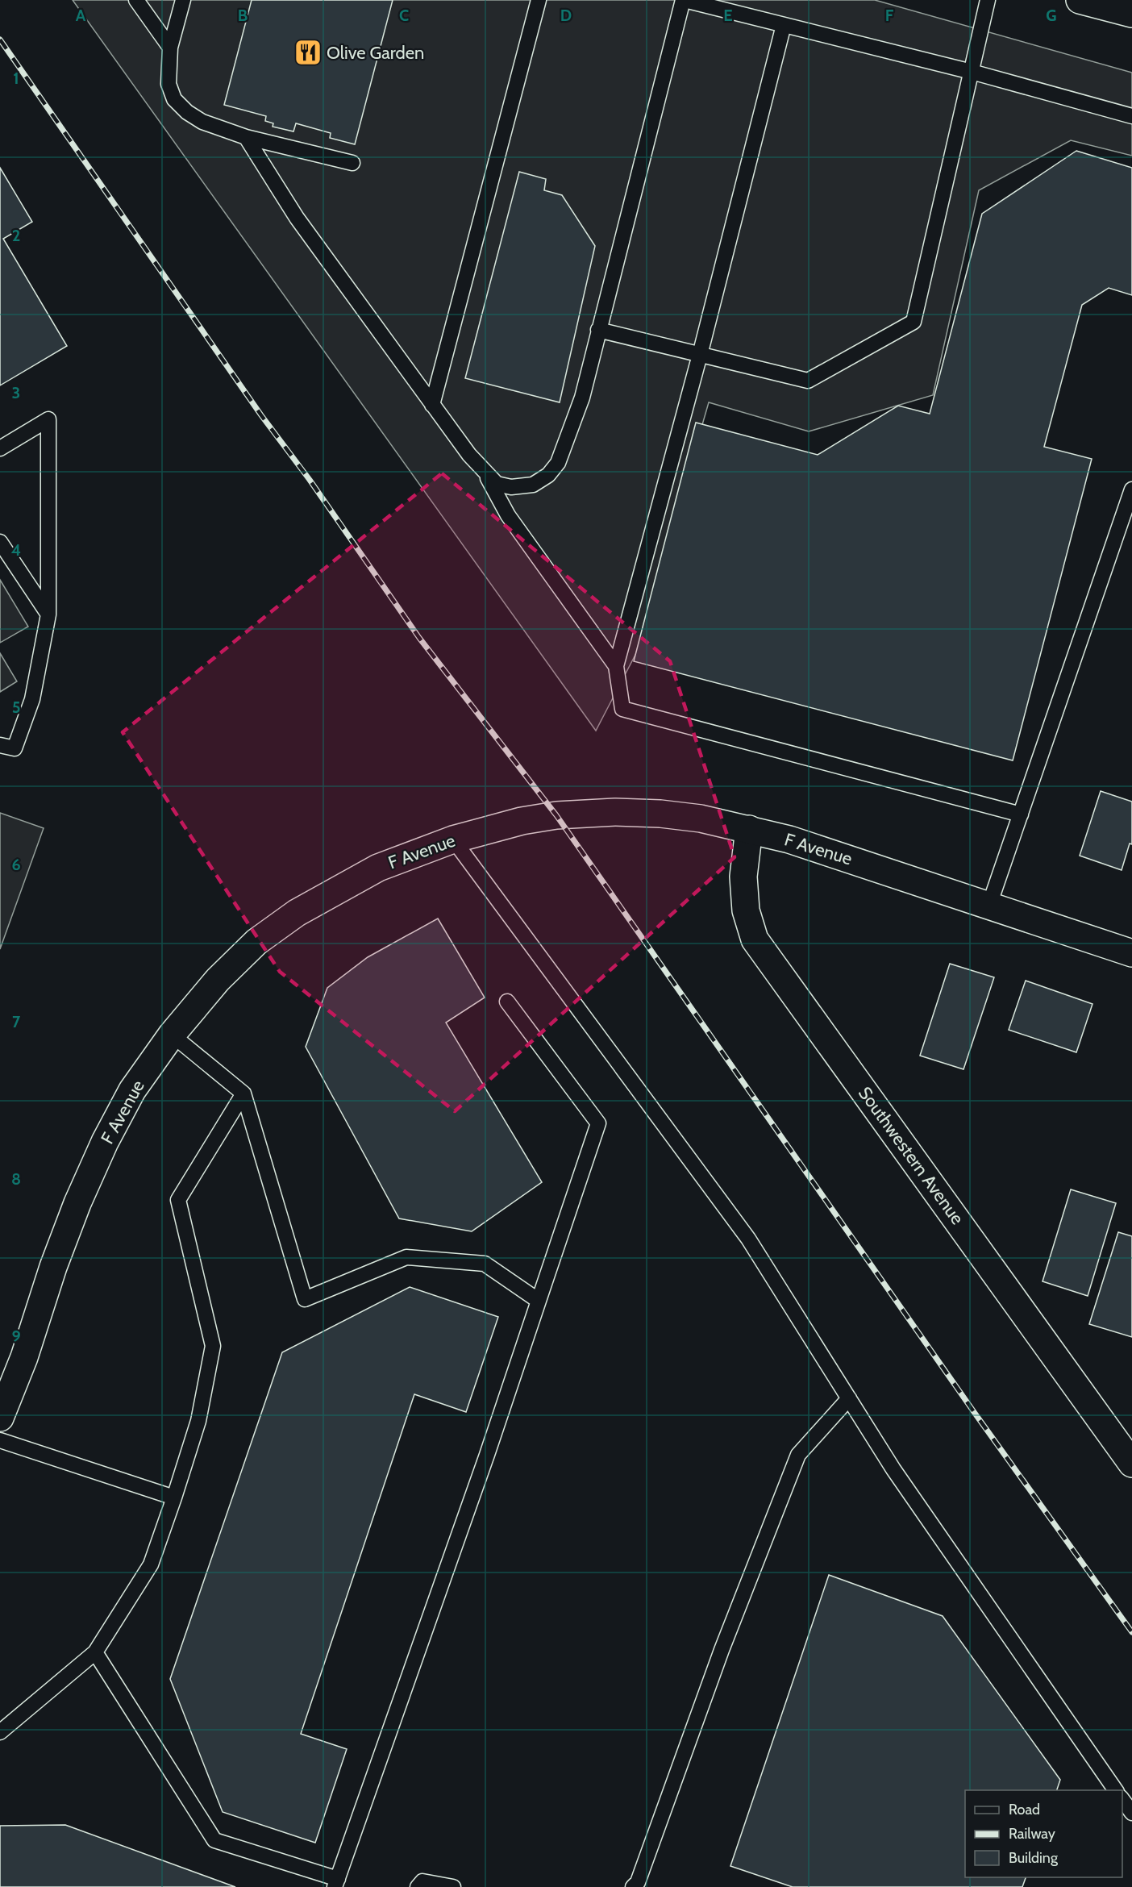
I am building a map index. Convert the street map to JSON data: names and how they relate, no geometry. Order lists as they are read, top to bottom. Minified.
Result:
{"streets":{"street":["F Avenue","Southwestern Avenue"]},"crossings":[["F Avenue","Southwestern Avenue"]],"places":{"restaurant":["Olive Garden"]},"legend":["Road","Railway","Building"],"grid":{"columns":["A","B","C","D","E","F","G"],"rows":["1","2","3","4","5","6","7","8","9"]}}
